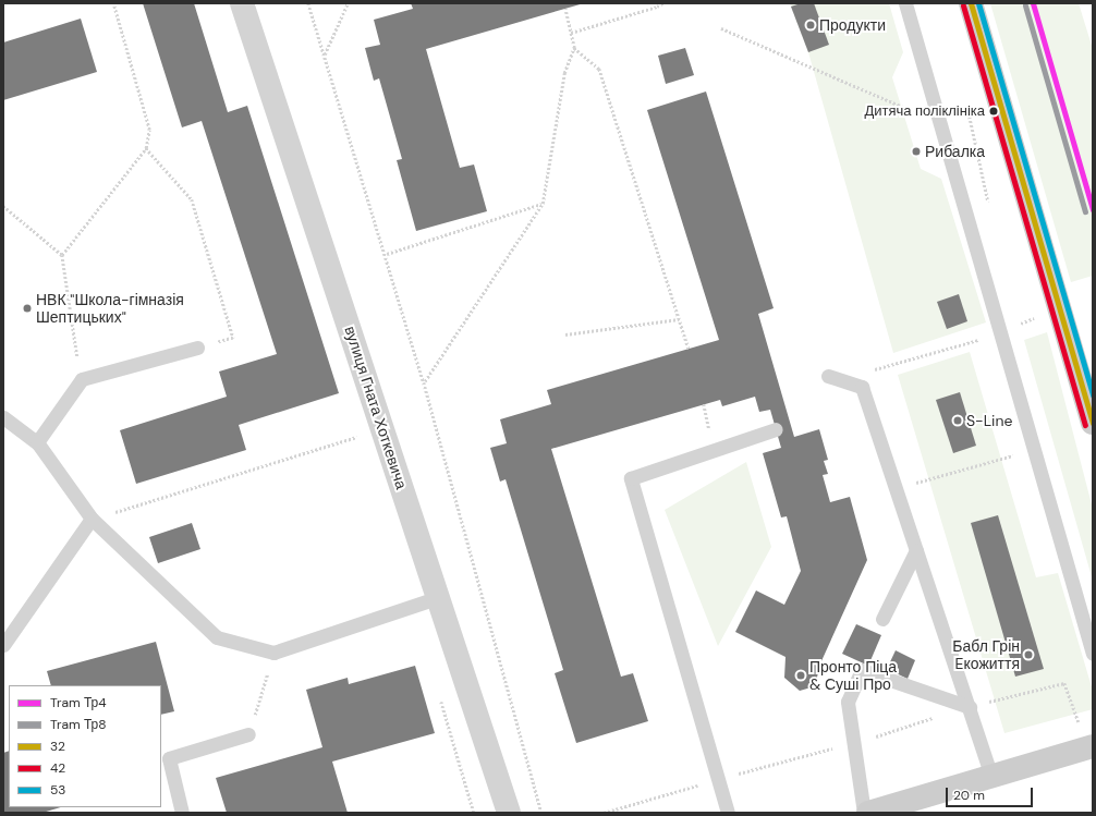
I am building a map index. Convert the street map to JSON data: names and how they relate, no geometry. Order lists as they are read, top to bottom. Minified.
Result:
{"streets":{"street":["вулиця Гната Хоткевича"]},"places":["Продукти","Дитяча поліклініка","Рибалка","НВК \"Школа-гімназія Шептицьких\"","S-Line","Бабл Грін Eкожиття","Пронто Піца & Суші Про"],"lines":["tram line Тр4","transit line 32","transit line 53","tram line Тр8","transit line 42"],"legend":["Tram Тр4","Tram Тр8","32","42","53"],"scale_bar":"20 m"}
